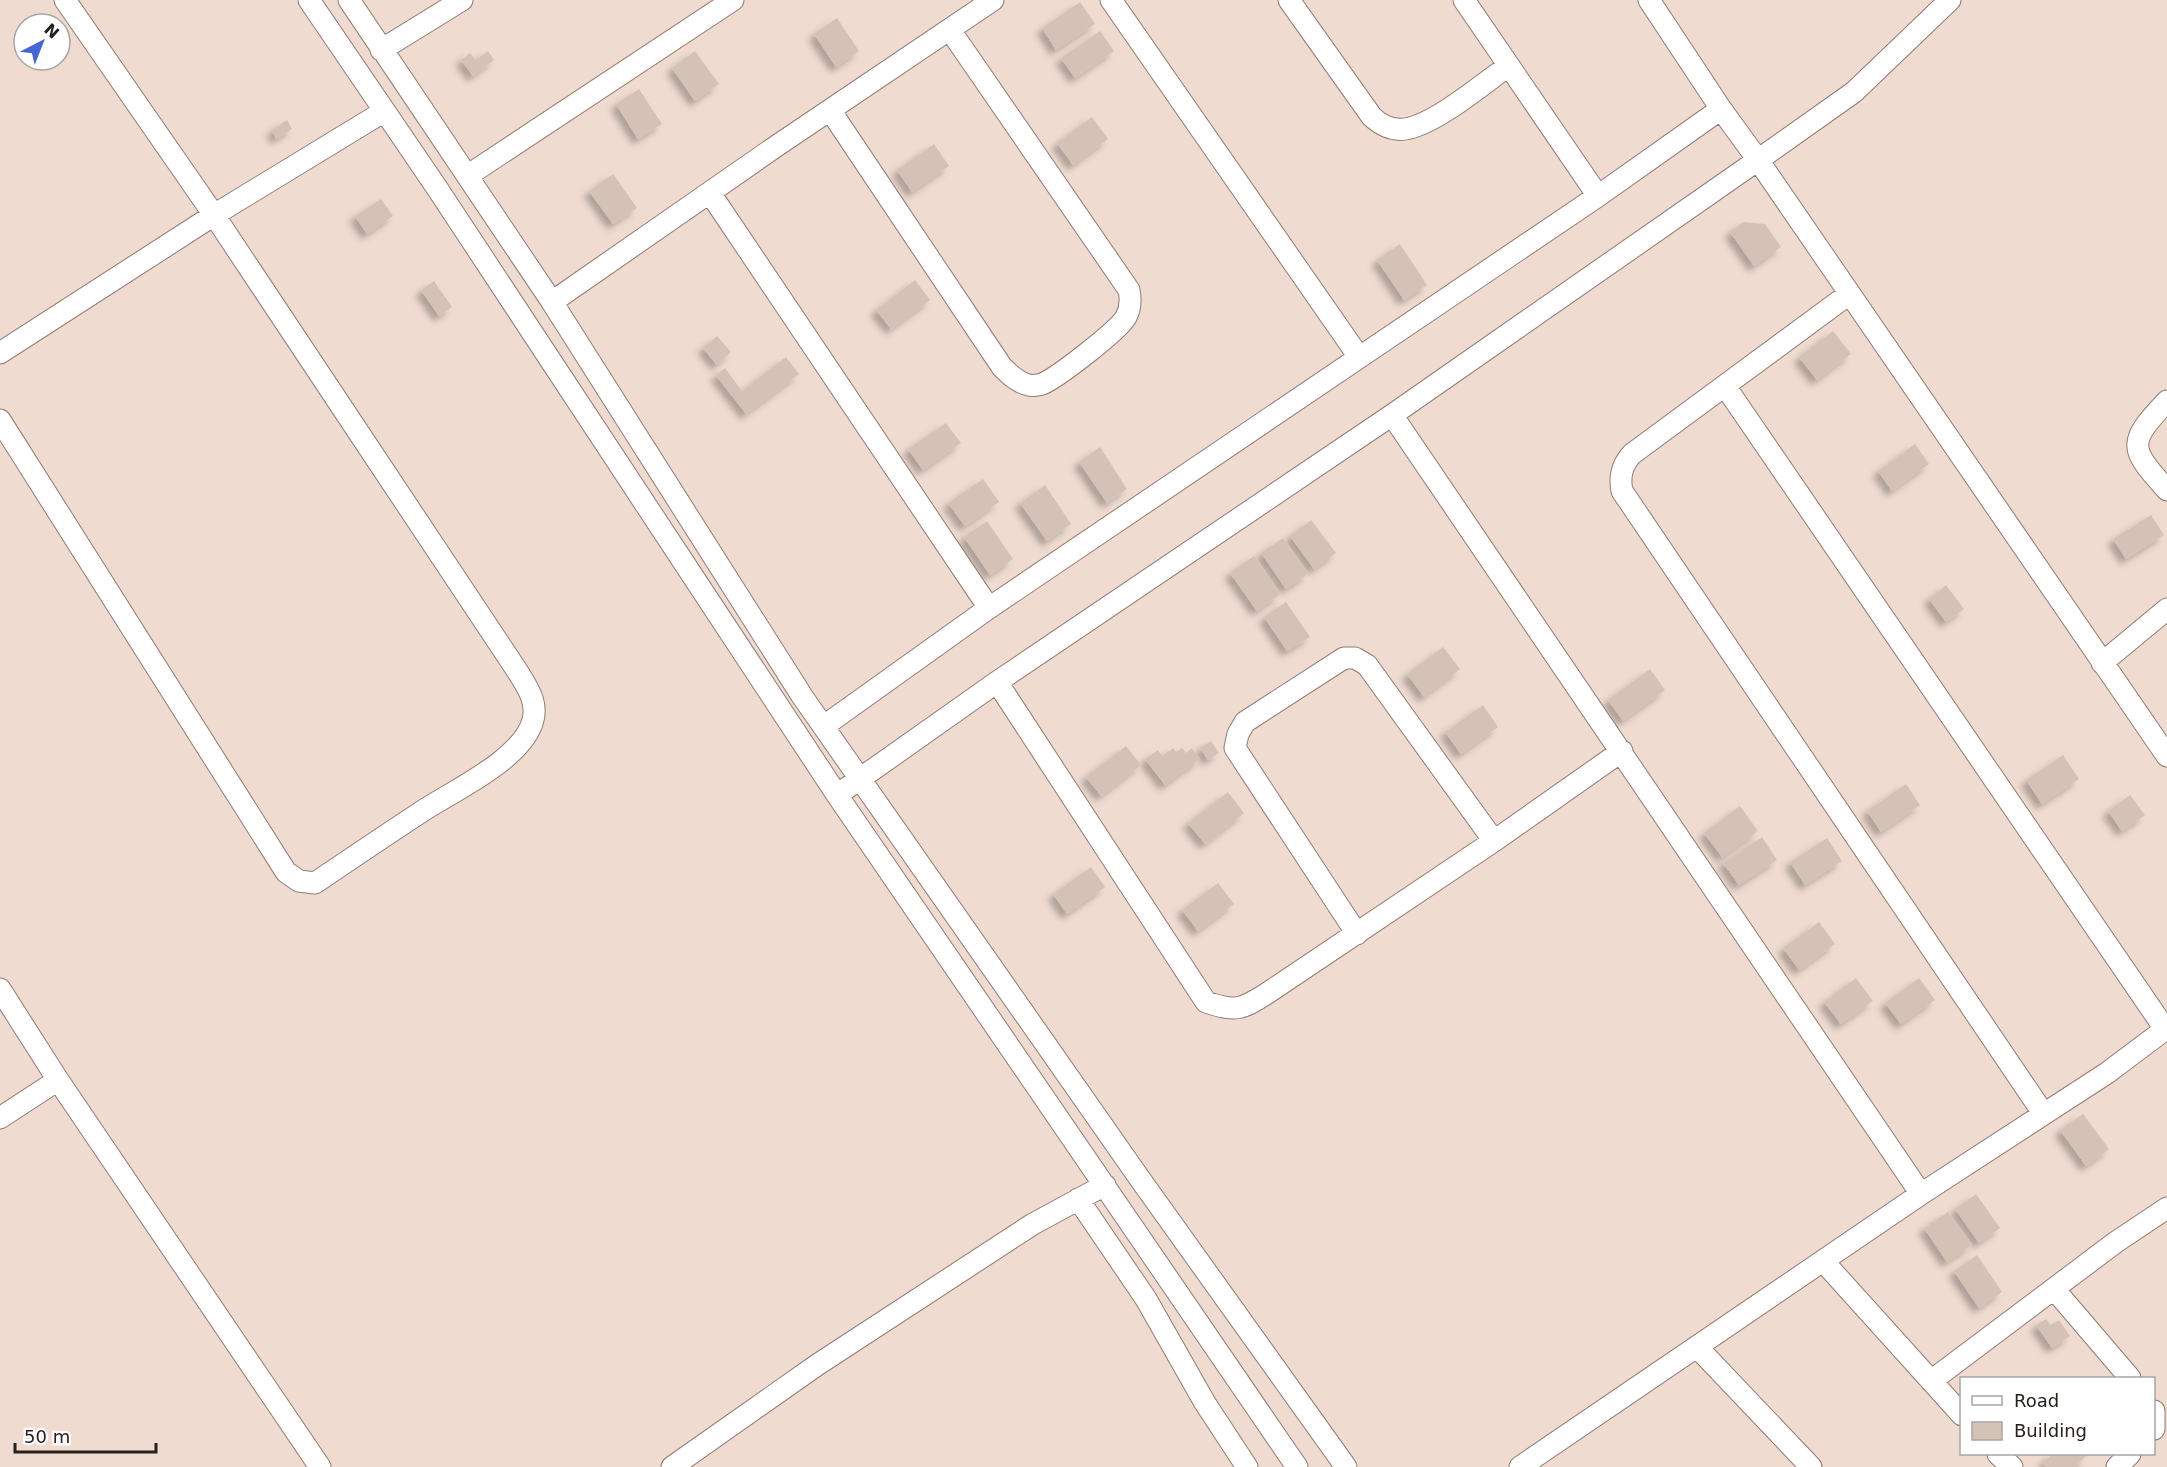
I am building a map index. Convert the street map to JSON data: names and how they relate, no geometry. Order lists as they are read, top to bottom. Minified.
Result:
{"legend":["Road","Building"],"scale_bar":"50 m","north":"top right"}
